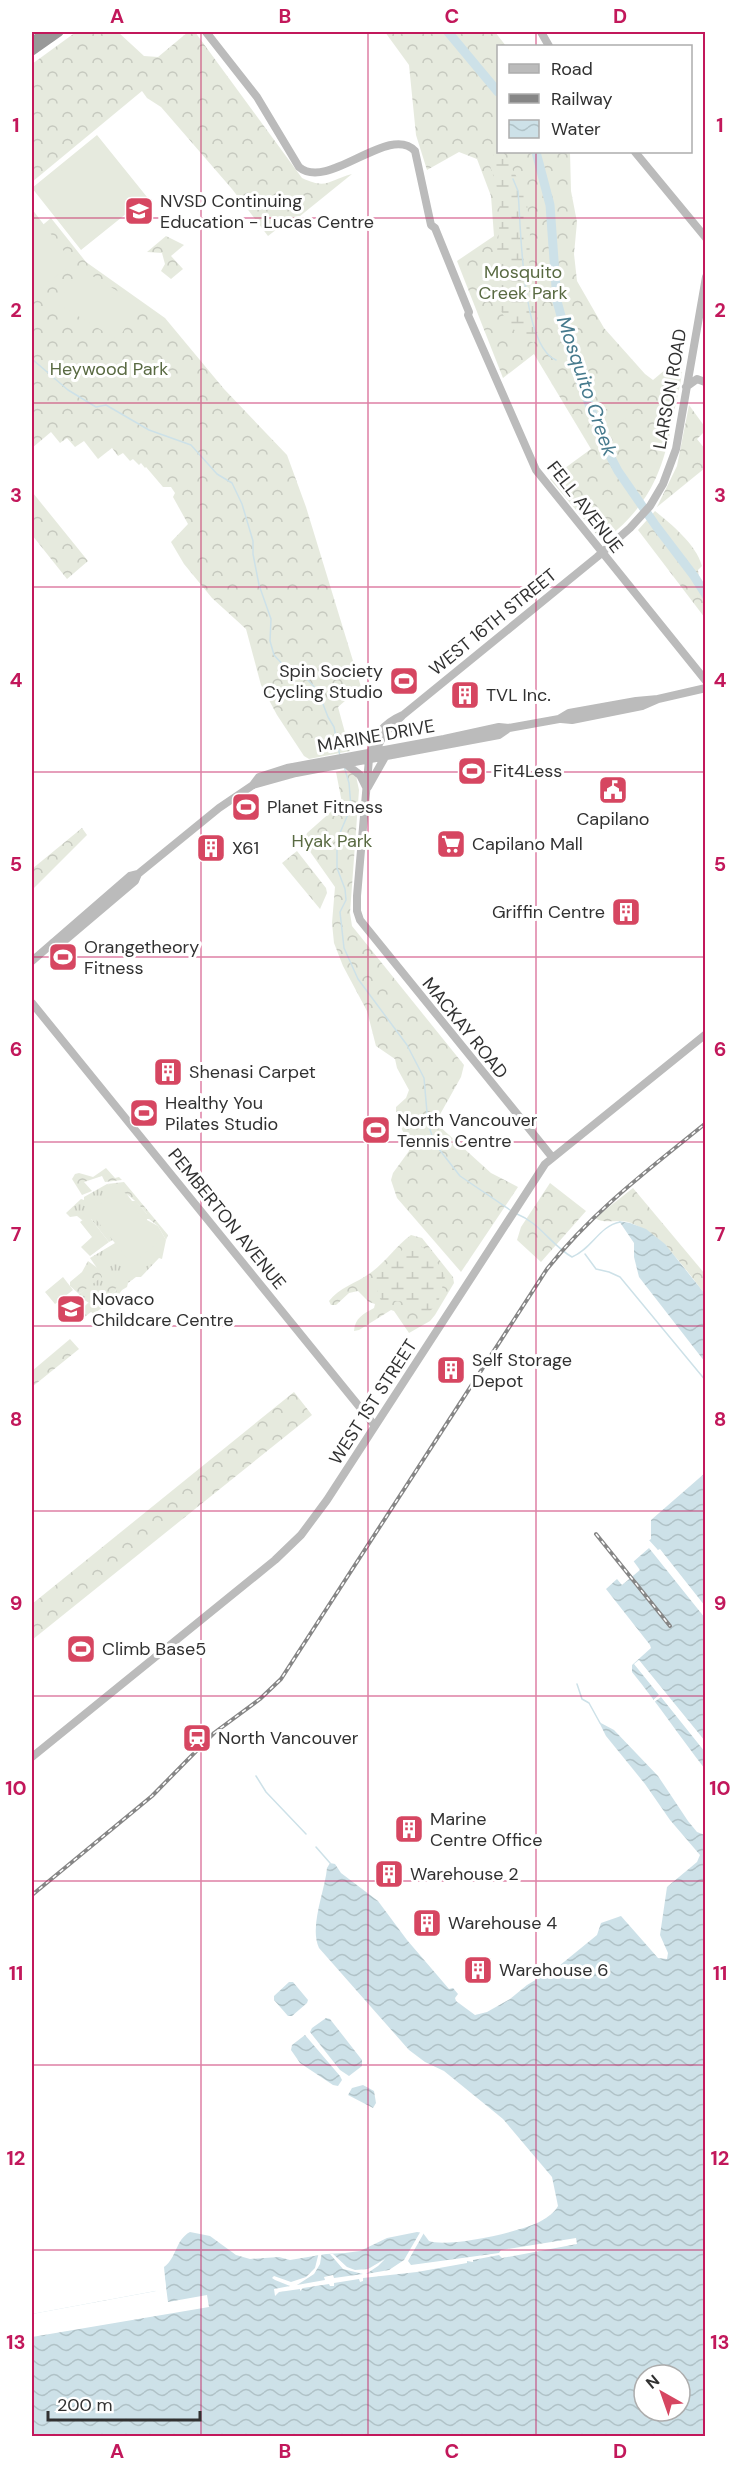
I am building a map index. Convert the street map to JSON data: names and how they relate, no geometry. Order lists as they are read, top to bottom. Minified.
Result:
{"streets":{"street":["LARSON ROAD","FELL AVENUE","WEST 16TH STREET","MARINE DRIVE","MACKAY ROAD","PEMBERTON AVENUE","WEST 1ST STREET"]},"crossings":[["LARSON ROAD","FELL AVENUE"],["LARSON ROAD","WEST 16TH STREET"],["FELL AVENUE","WEST 16TH STREET"],["WEST 16TH STREET","MARINE DRIVE"],["MACKAY ROAD","WEST 1ST STREET"],["PEMBERTON AVENUE","WEST 1ST STREET"]],"water":["Mosquito Creek"],"parks":["Mosquito Creek Park","Heywood Park","Hyak Park"],"places":{"school or university":["NVSD Continuing Education - Lucas Centre","Novaco Childcare Centre"],"sports":["Spin Society Cycling Studio","Fit4Less","Planet Fitness","Orangetheory Fitness","Healthy You Pilates Studio","North Vancouver Tennis Centre","Climb Base5"],"building":["TVL Inc.","X61","Griffin Centre","Shenasi Carpet","Self Storage Depot","Marine Centre Office","Warehouse 2","Warehouse 4","Warehouse 6"],"public building":["Capilano"],"supermarket":["Capilano Mall"],"station":["North Vancouver"]},"legend":["Road","Railway","Water"],"scale_bar":"200 m","north":"top left","grid":{"columns":["A","B","C","D"],"rows":["1","2","3","4","5","6","7","8","9","10","11","12","13"]}}
